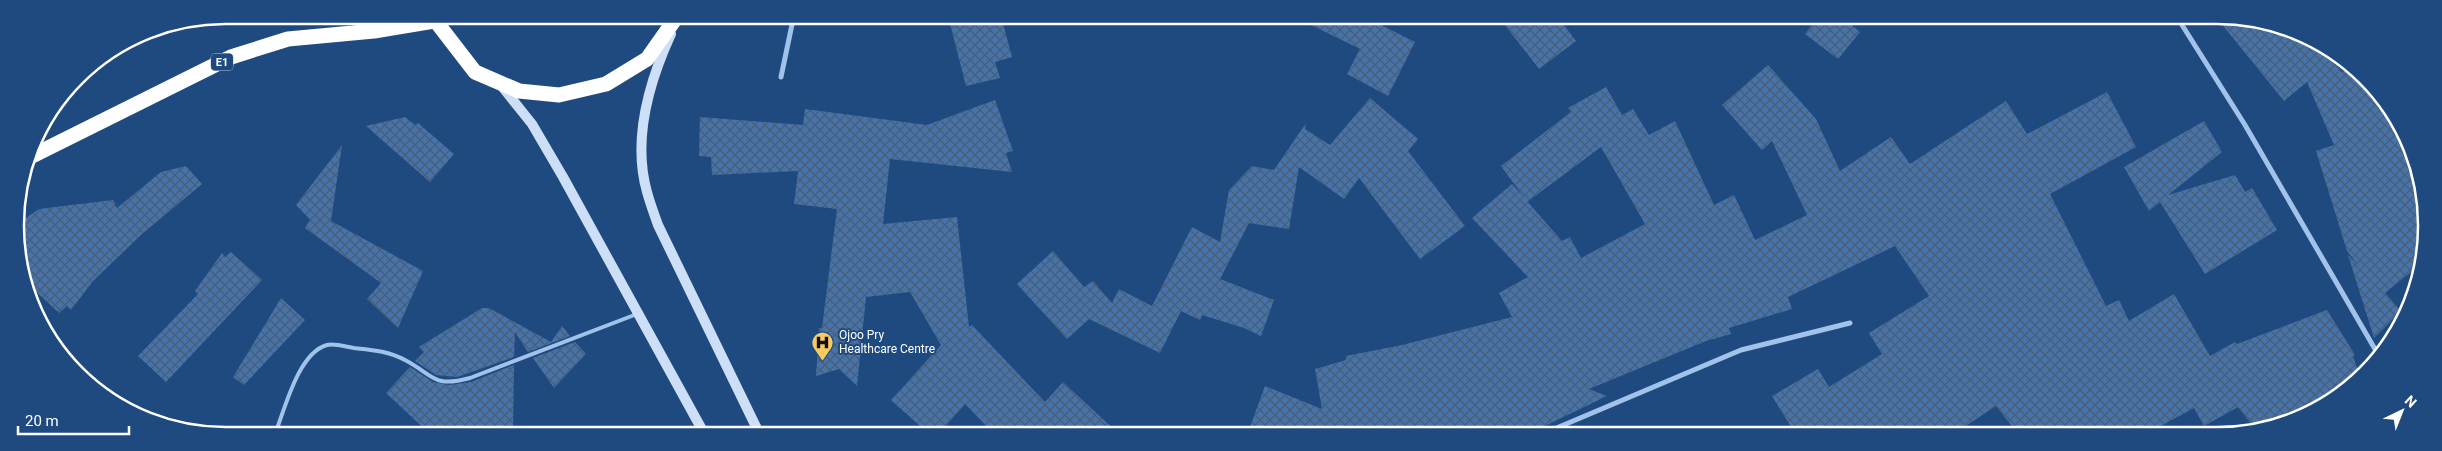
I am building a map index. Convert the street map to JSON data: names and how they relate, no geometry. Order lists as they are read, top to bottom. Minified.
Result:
{"streets":{"highway":["E1"]},"places":{"hospital":["Ojoo Pry Healthcare Centre"]},"scale_bar":"20 m","north":"top right"}
